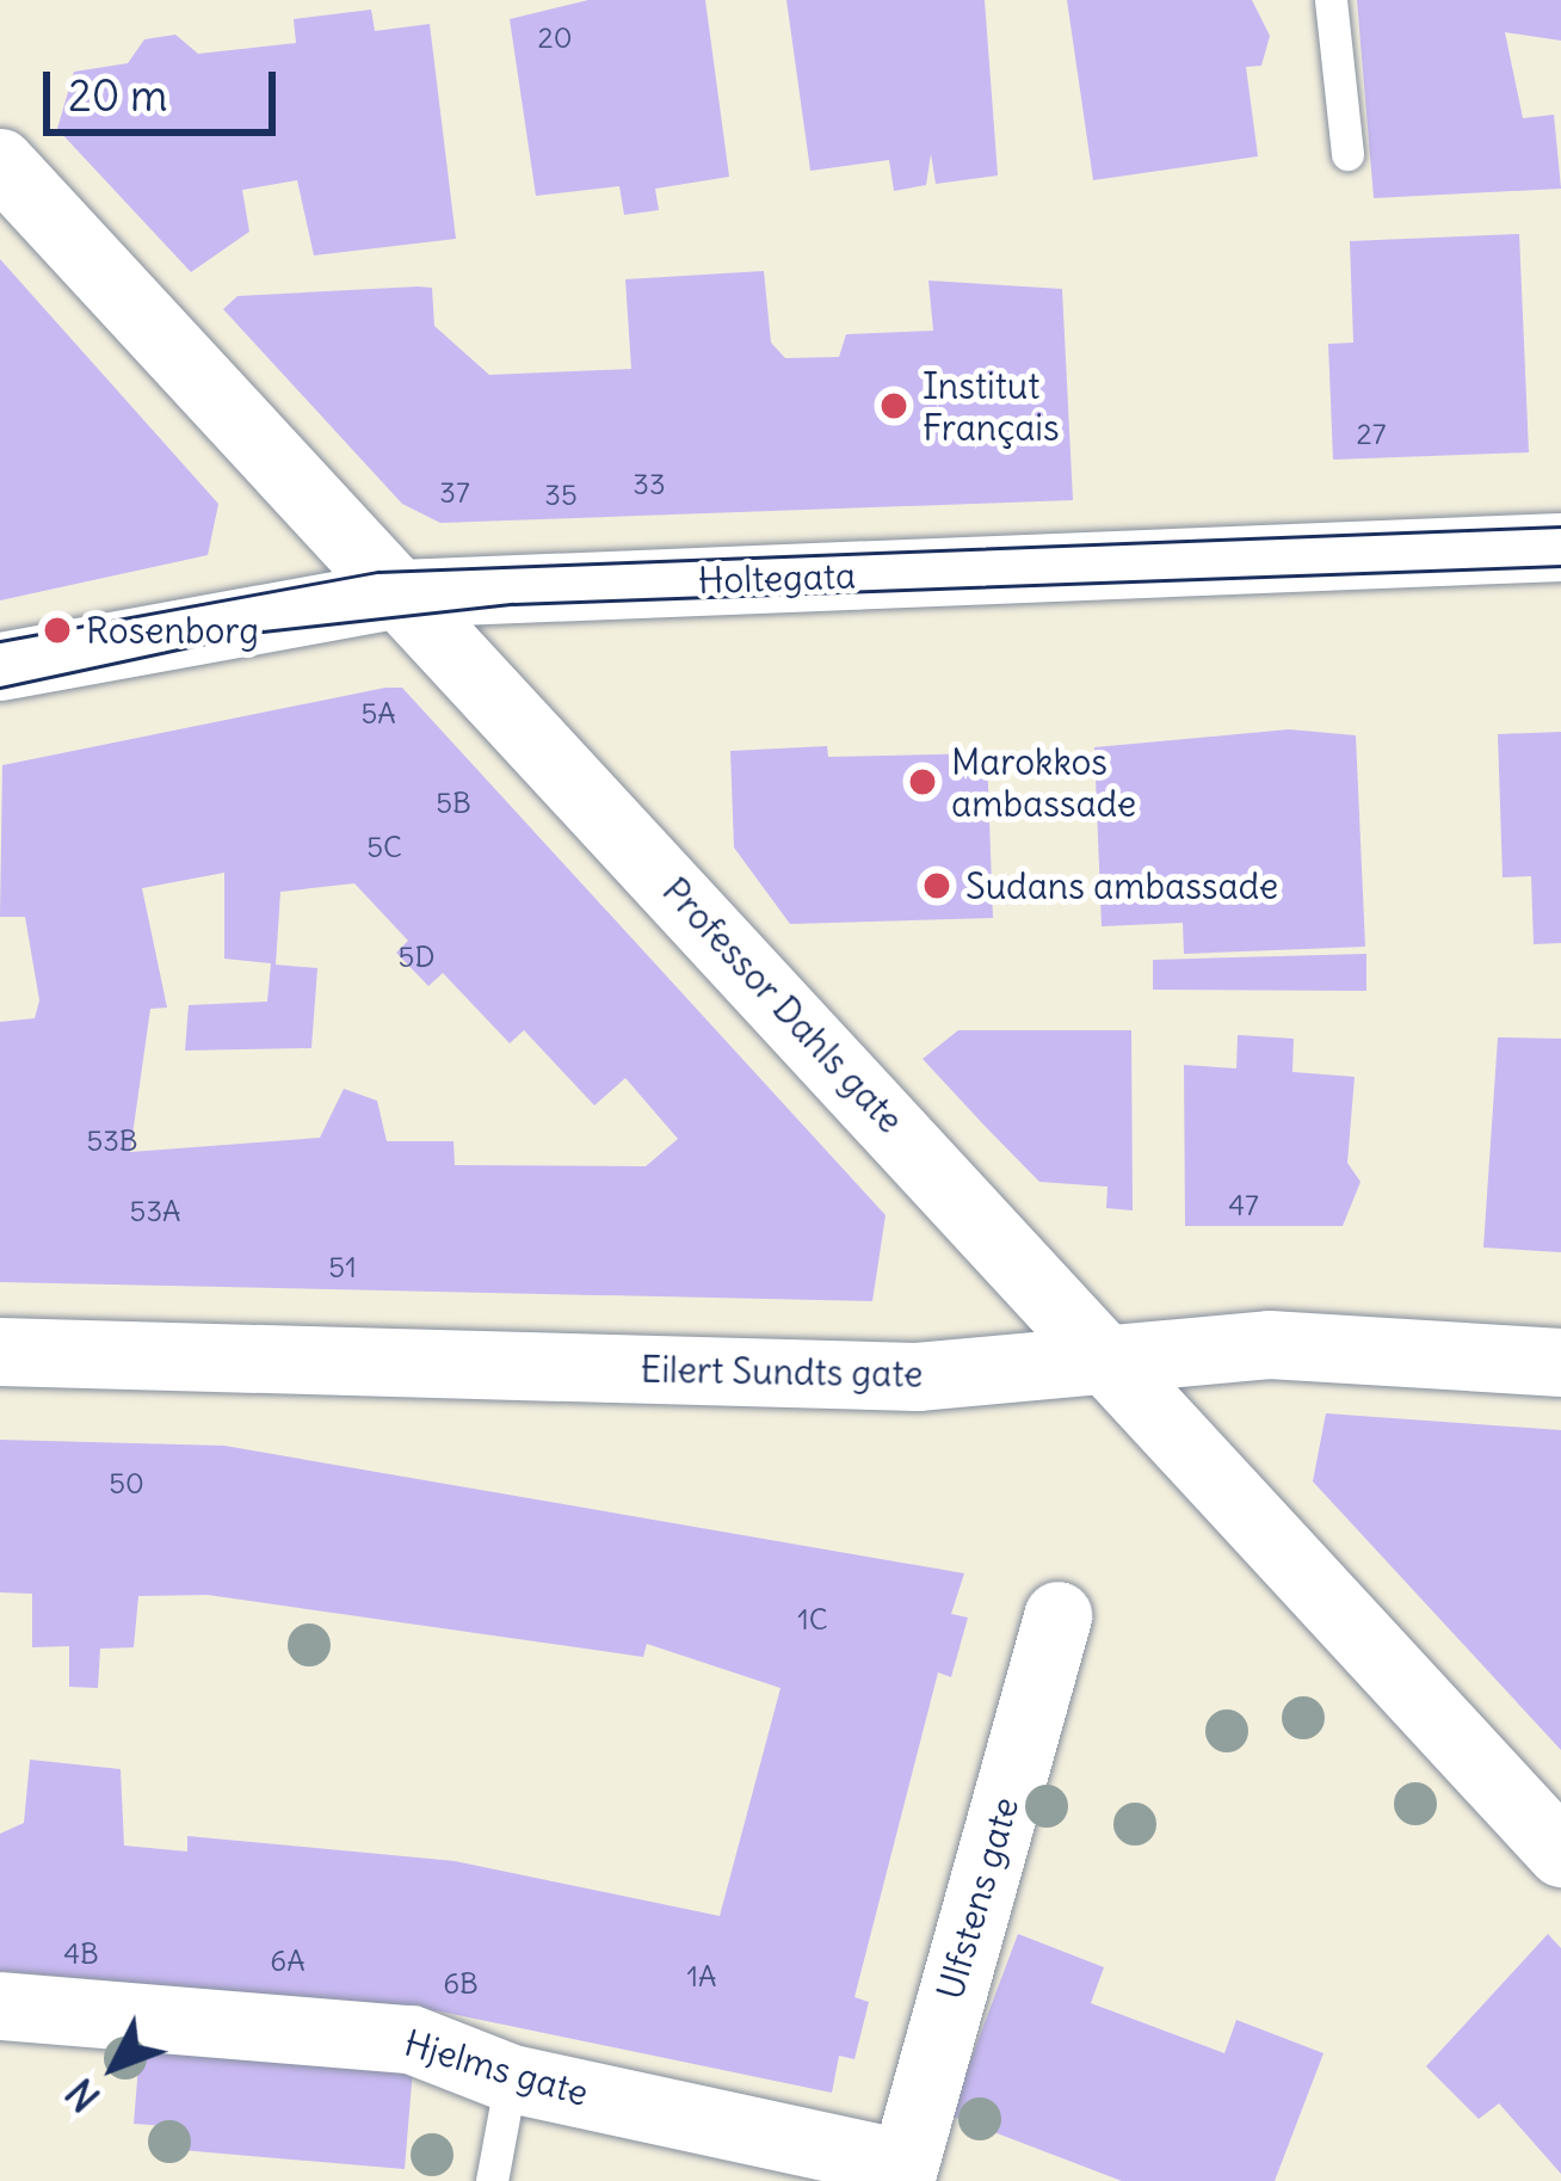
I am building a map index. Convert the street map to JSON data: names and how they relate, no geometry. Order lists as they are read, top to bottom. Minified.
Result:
{"streets":{"street":["Holtegata","Professor Dahls gate","Eilert Sundts gate","Ulfstens gate","Hjelms gate"]},"crossings":[["Holtegata","Professor Dahls gate"],["Professor Dahls gate","Eilert Sundts gate"],["Ulfstens gate","Hjelms gate"]],"places":["Institut Français","Rosenborg","Marokkos ambassade","Sudans ambassade"],"house_numbers":["20","27","33","37","35","5A","5B","5C","5D","53B","47","53A","51","50","1C","4B","6A","1A","6B"],"scale_bar":"20 m","north":"bottom left"}
